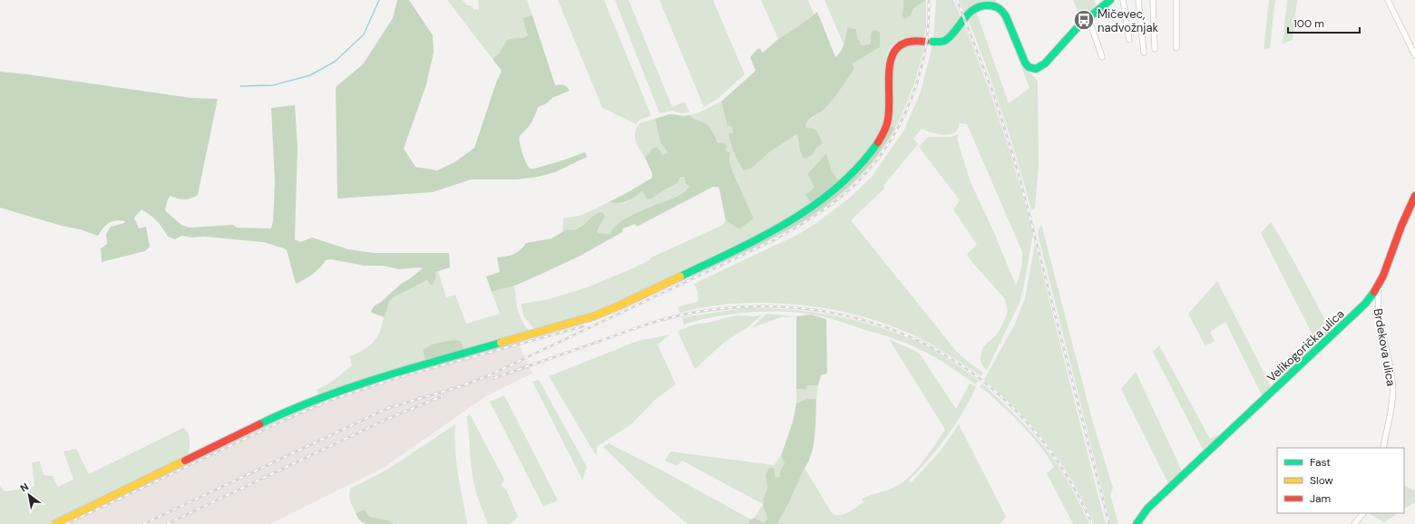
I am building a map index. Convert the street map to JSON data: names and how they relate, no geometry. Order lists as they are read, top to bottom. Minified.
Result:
{"streets":{"main road":["Velikogorička ulica"],"street":["Brdekova ulica"]},"crossings":[["Velikogorička ulica","Brdekova ulica"]],"places":{"bus stop":["Mičevec, nadvožnjak"]},"legend":["Fast","Slow","Jam"],"scale_bar":"100 m","north":"top left"}
